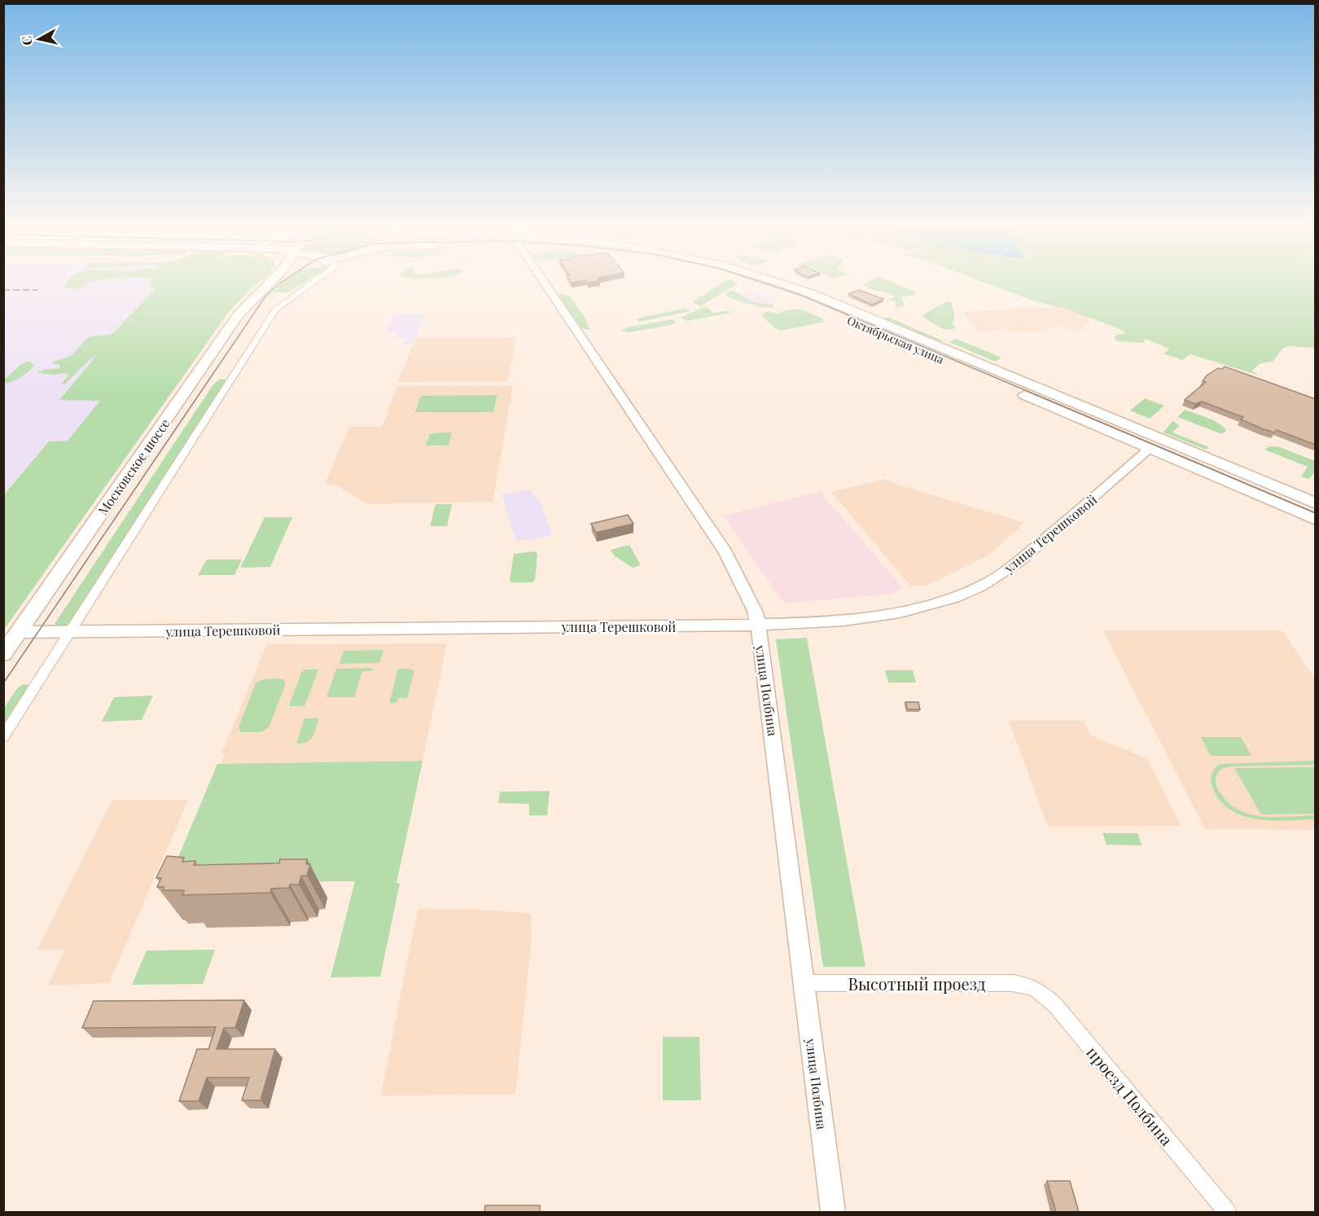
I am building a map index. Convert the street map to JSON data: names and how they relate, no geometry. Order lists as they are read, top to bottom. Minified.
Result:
{"streets":{"main road":["Октябрьская улица","Московское шоссе"],"street":["улица Терешковой","улица Полбина","Высотный проезд","проезд Полбина"]},"crossings":[["Октябрьская улица","улица Терешковой"],["Московское шоссе","улица Терешковой"],["улица Терешковой","улица Полбина"],["улица Полбина","Высотный проезд"],["Высотный проезд","проезд Полбина"]],"north":"left"}
